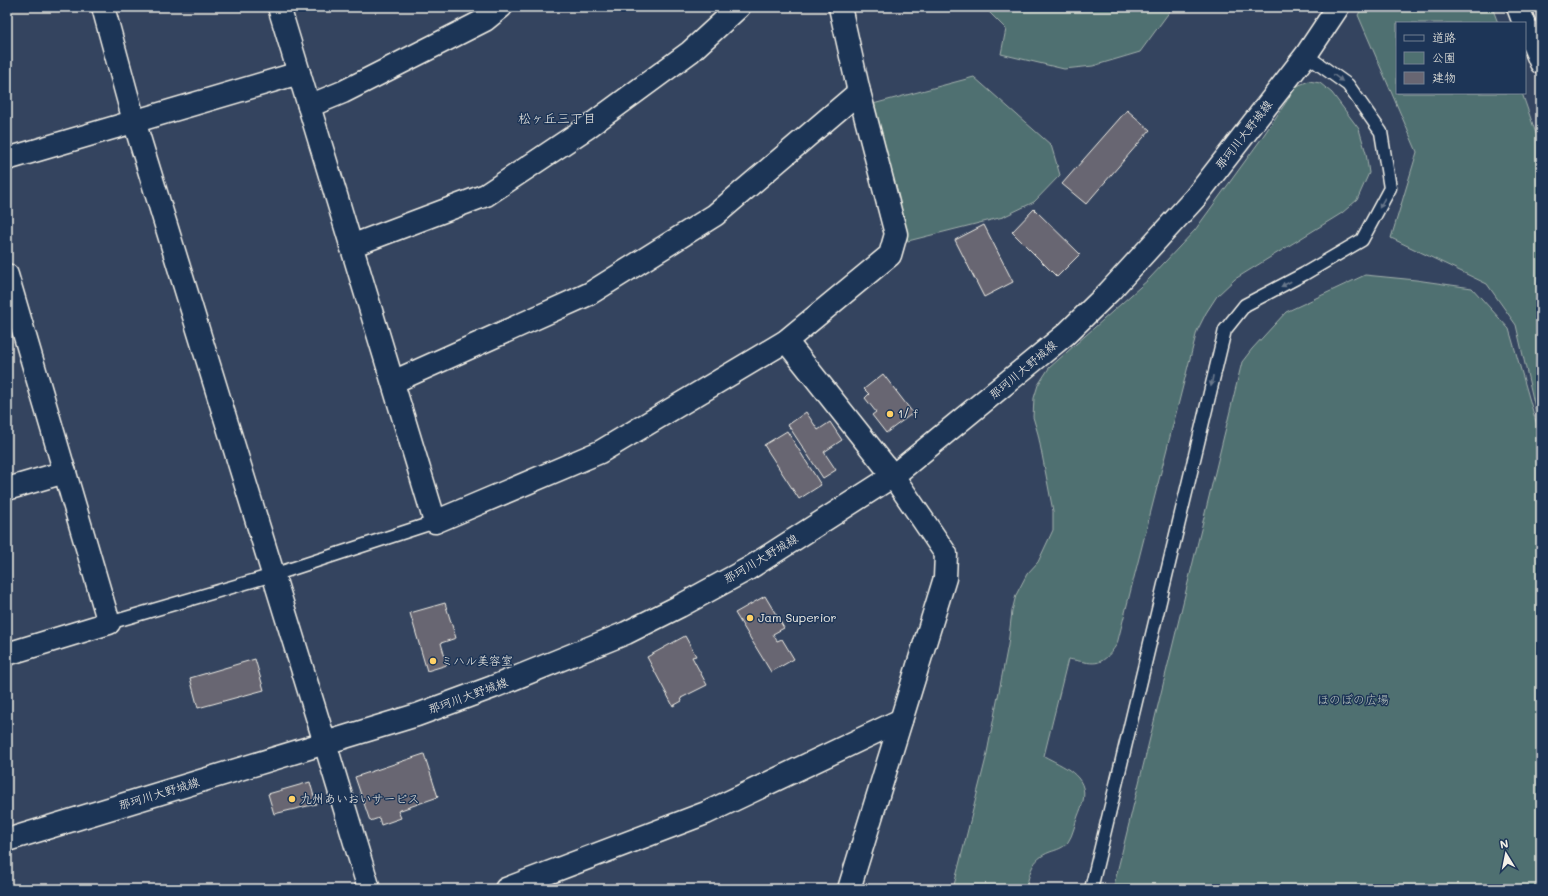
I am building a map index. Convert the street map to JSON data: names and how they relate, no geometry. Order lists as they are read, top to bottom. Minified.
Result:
{"streets":{"street":["那珂川大野城線"]},"districts":["松ヶ丘三丁目"],"parks":["ほのぼの広場"],"places":["1/ｆ","Jam Superior","ミハル美容室","九州あいおいサービス"],"legend":["道路","公園","建物"],"north":"top"}
